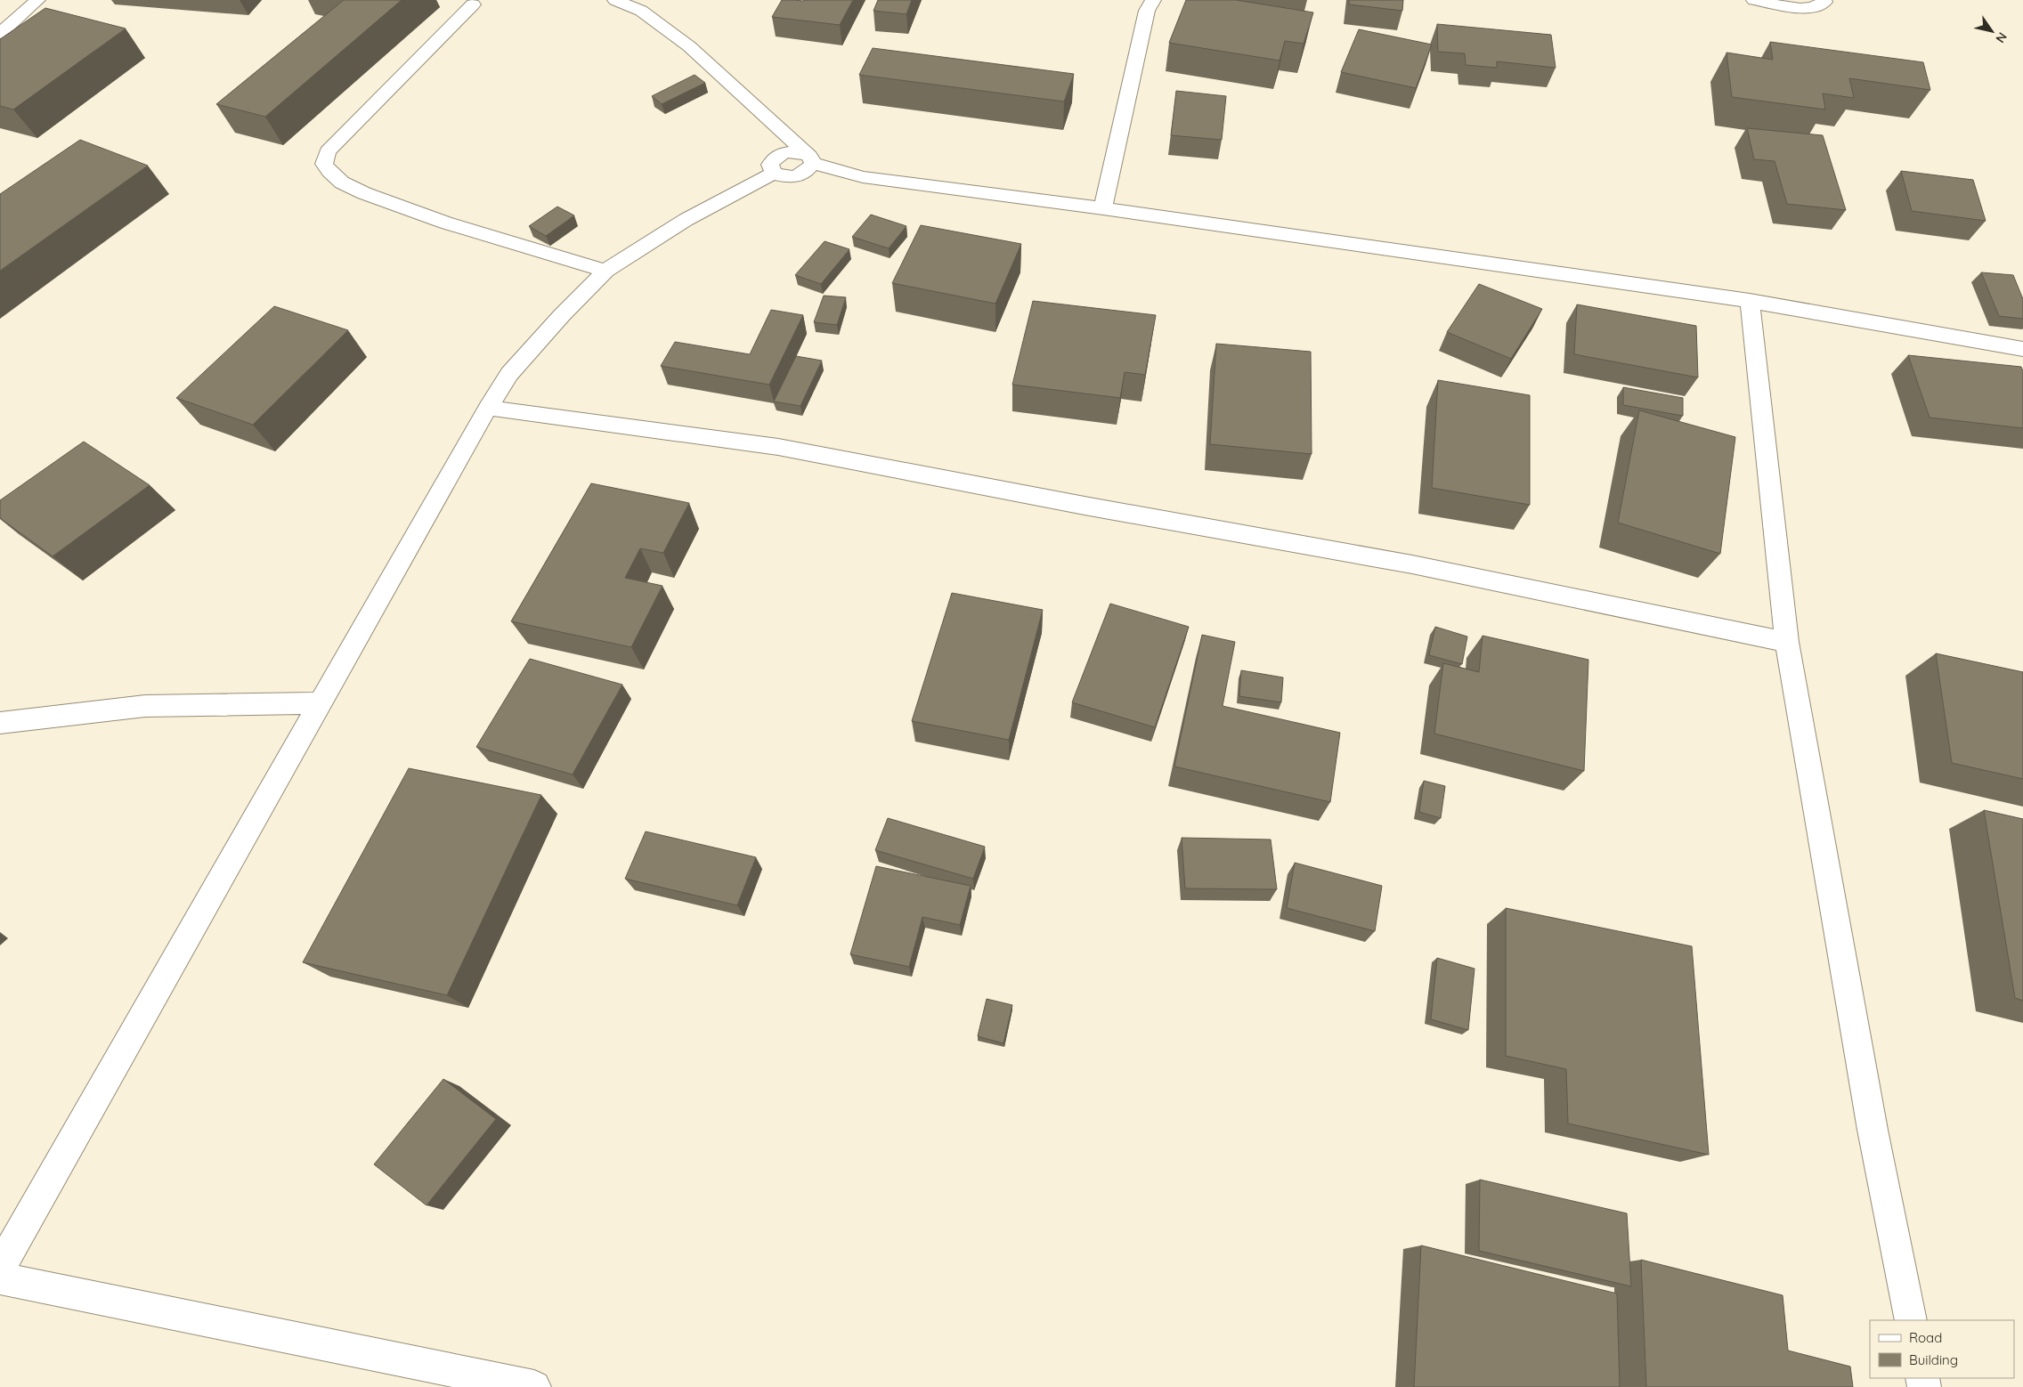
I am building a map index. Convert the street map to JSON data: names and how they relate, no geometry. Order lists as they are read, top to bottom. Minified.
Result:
{"legend":["Road","Building"],"north":"bottom right"}
